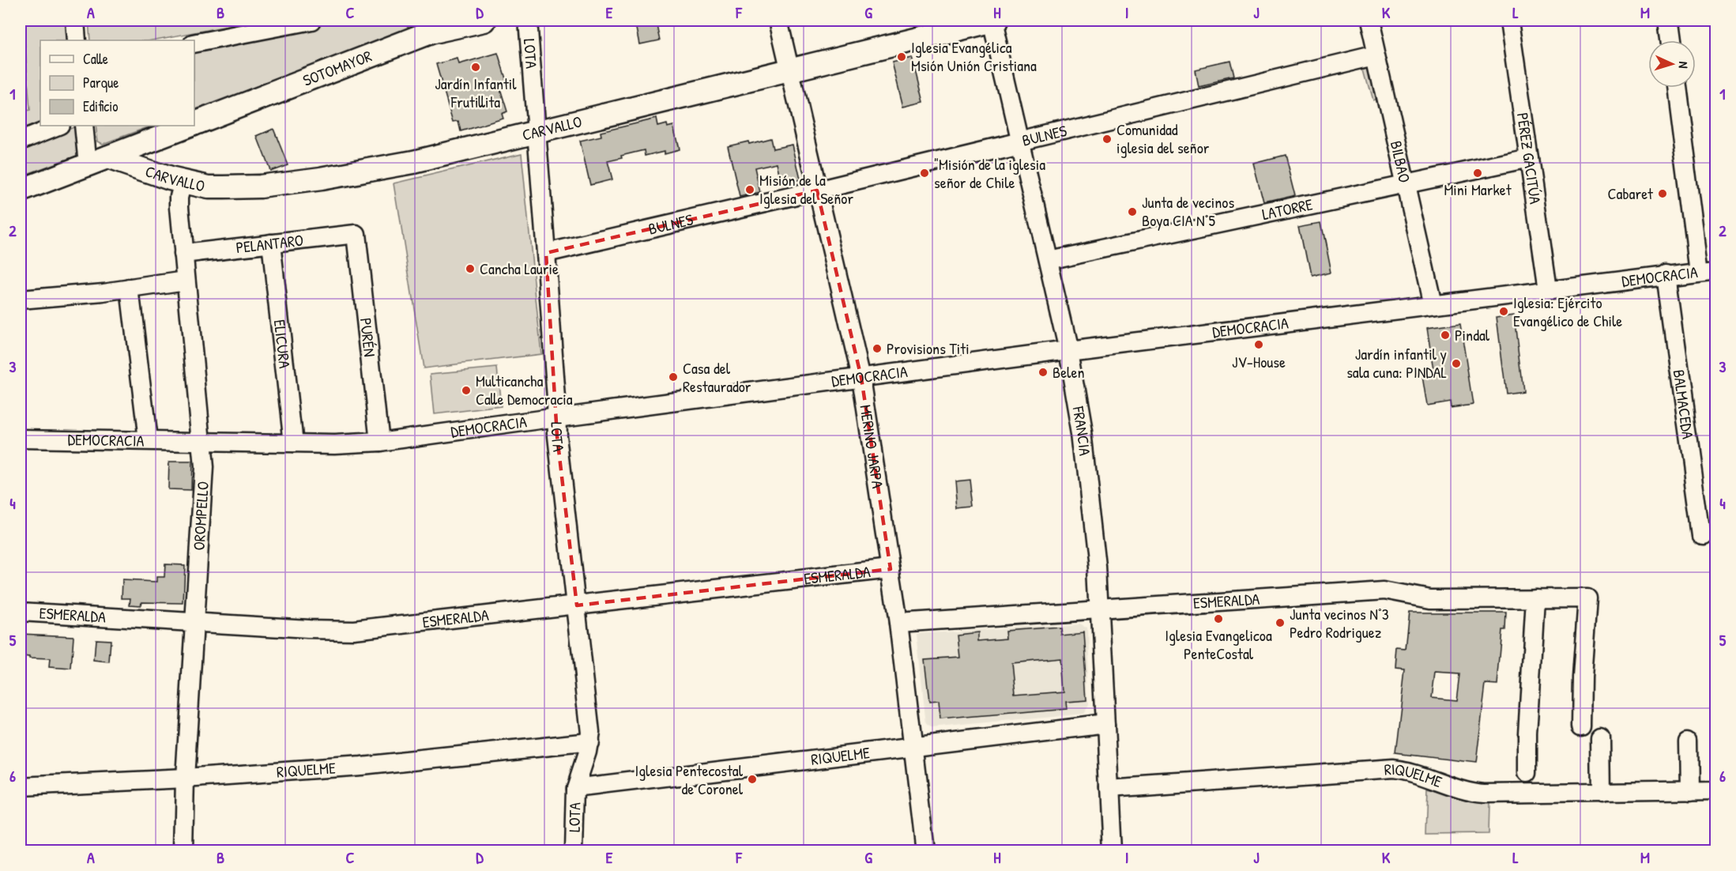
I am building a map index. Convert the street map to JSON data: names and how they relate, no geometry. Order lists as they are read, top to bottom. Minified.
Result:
{"streets":{"main road":["SOTOMAYOR","CARVALLO"],"street":["LOTA","BULNES","PÉREZ GACITÚA","BILBAO","LATORRE","PELANTARO","DEMOCRACIA","PURÉN","ELICURA","BALMACEDA","FRANCIA","MERINO JARPA","OROMPELLO","ESMERALDA","RIQUELME"]},"crossings":[["LOTA","CARVALLO"],["LOTA","BULNES"],["LOTA","DEMOCRACIA"],["LOTA","ESMERALDA"],["LOTA","RIQUELME"],["SOTOMAYOR","CARVALLO"],["CARVALLO","FRANCIA"],["CARVALLO","MERINO JARPA"],["CARVALLO","OROMPELLO"],["BULNES","BILBAO"],["BULNES","FRANCIA"],["BULNES","MERINO JARPA"],["PÉREZ GACITÚA","LATORRE"],["PÉREZ GACITÚA","DEMOCRACIA"],["BILBAO","LATORRE"],["BILBAO","DEMOCRACIA"],["LATORRE","FRANCIA"],["PELANTARO","PURÉN"],["PELANTARO","ELICURA"],["PELANTARO","OROMPELLO"],["DEMOCRACIA","PURÉN"],["DEMOCRACIA","ELICURA"],["DEMOCRACIA","BALMACEDA"],["DEMOCRACIA","FRANCIA"],["DEMOCRACIA","MERINO JARPA"],["DEMOCRACIA","OROMPELLO"],["FRANCIA","ESMERALDA"],["FRANCIA","RIQUELME"],["MERINO JARPA","ESMERALDA"],["MERINO JARPA","RIQUELME"],["OROMPELLO","ESMERALDA"],["OROMPELLO","RIQUELME"]],"places":["Iglesia Evangélica Msión Unión Cristiana","Jardín Infantil Frutillita","Comunidad iglesia del señor","\"Misión de la iglesia señor de Chile","Mini Market","Misión de la Iglesia del Señor","Cabaret","Junta de vecinos Boya CIA N°5","Cancha Laurie","Iglesia: Ejército Evangélico de Chile","Pindal","JV-House","Provisions Titi","Jardín infantil y sala cuna: PINDAL","Belen","Casa del Restaurador","Multicancha Calle Democracia","Iglesia Evangelicoa PenteCostal","Junta vecinos N°3 Pedro Rodriguez","Iglesia Pentecostal de Coronel"],"legend":["Calle","Parque","Edificio"],"north":"right","grid":{"columns":["A","B","C","D","E","F","G","H","I","J","K","L","M"],"rows":["1","2","3","4","5","6"]}}
